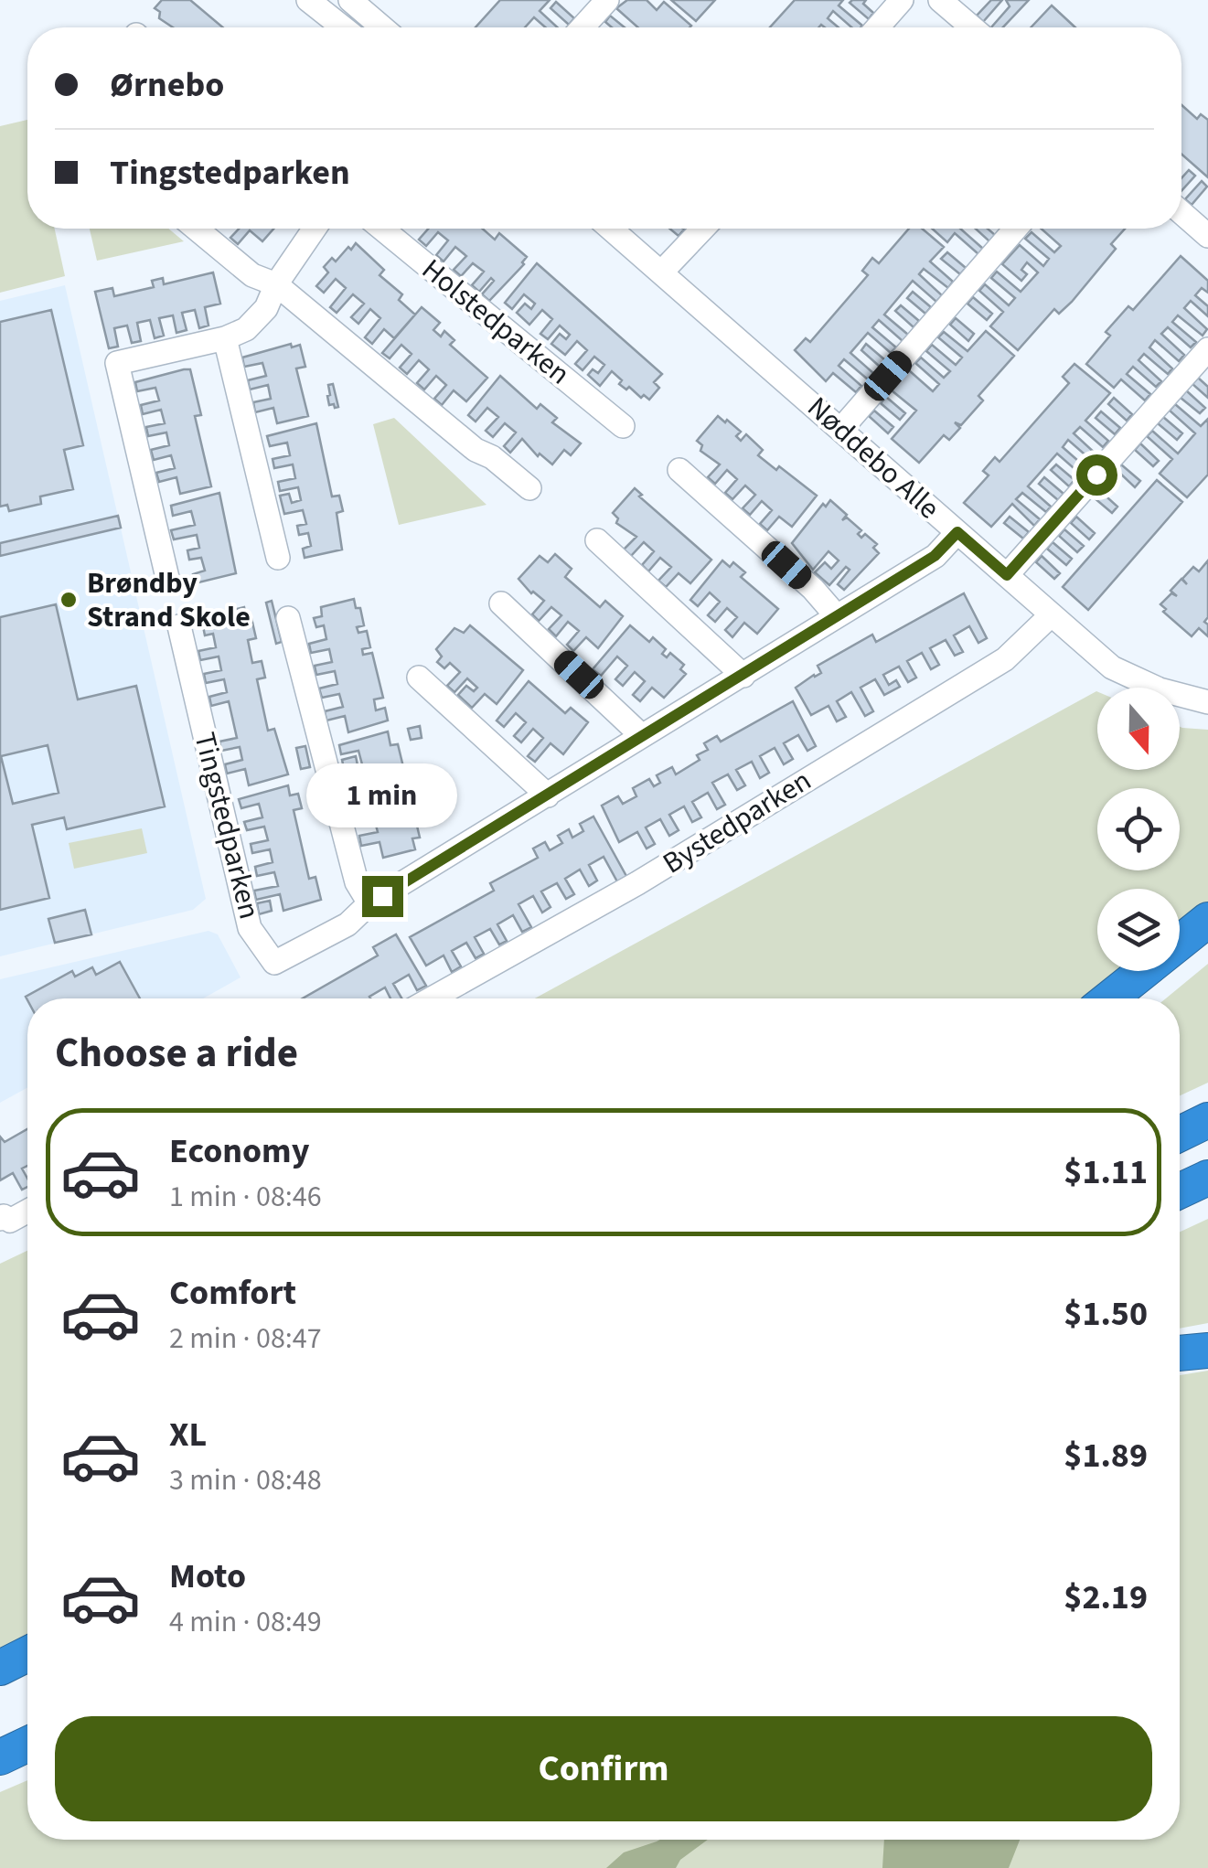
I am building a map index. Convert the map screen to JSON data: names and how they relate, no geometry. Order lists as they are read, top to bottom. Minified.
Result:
{"streets":{"street":["Holstedparken","Nøddebo Alle","Bystedparken","Tingstedparken"]},"crossings":[["Nøddebo Alle","Bystedparken"],["Nøddebo Alle","Tingstedparken"]],"places":["Brøndby Strand Skole"],"north":"bottom","page":{"banner":["Ørnebo","Tingstedparken"],"bubble":"1 min","heading":"Choose a ride","list":[{"name":"Economy","note":"1 min · 08:46","value":"$1.11"},{"name":"Comfort","note":"2 min · 08:47","value":"$1.50"},{"name":"XL","note":"3 min · 08:48","value":"$1.89"},{"name":"Moto","note":"4 min · 08:49","value":"$2.19"}],"buttons":"Confirm"}}
